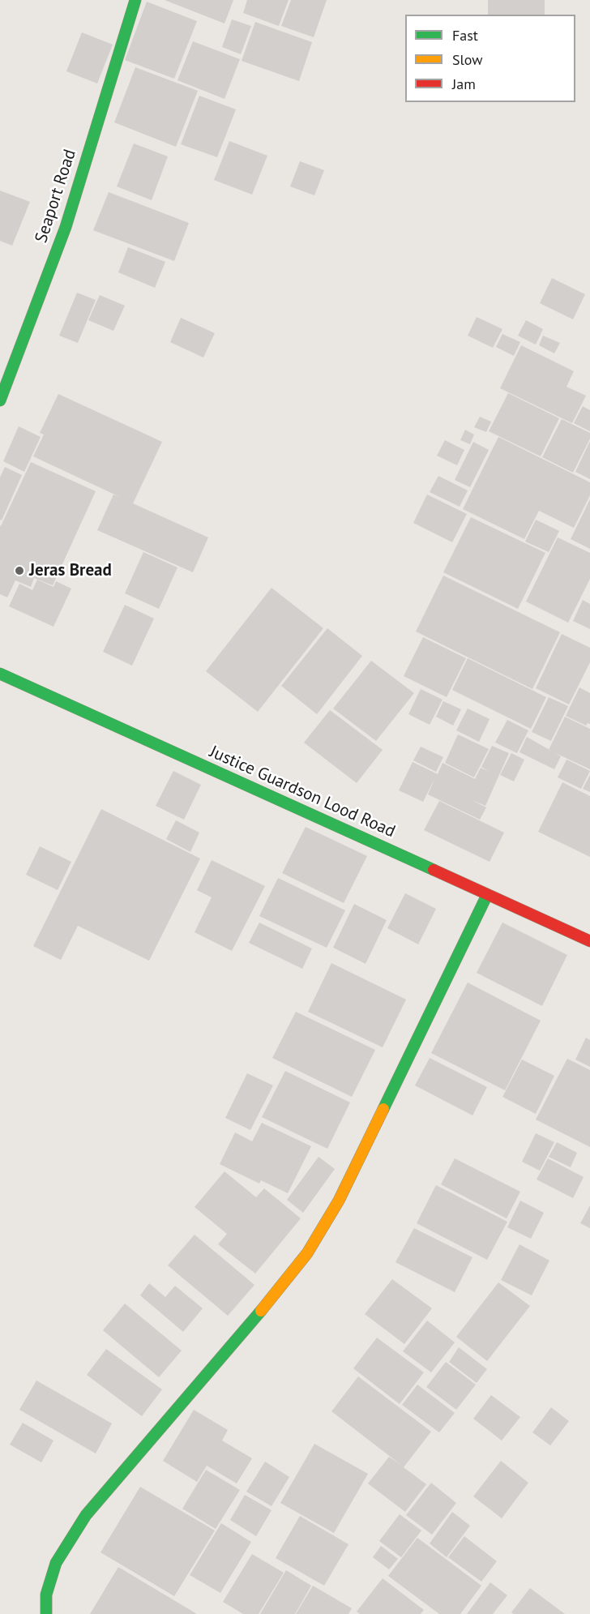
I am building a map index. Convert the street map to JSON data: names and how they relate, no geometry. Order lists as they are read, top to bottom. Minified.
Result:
{"streets":{"street":["Seaport Road","Justice Guardson Lood Road"]},"places":["Jeras Bread"],"legend":["Fast","Slow","Jam"]}
